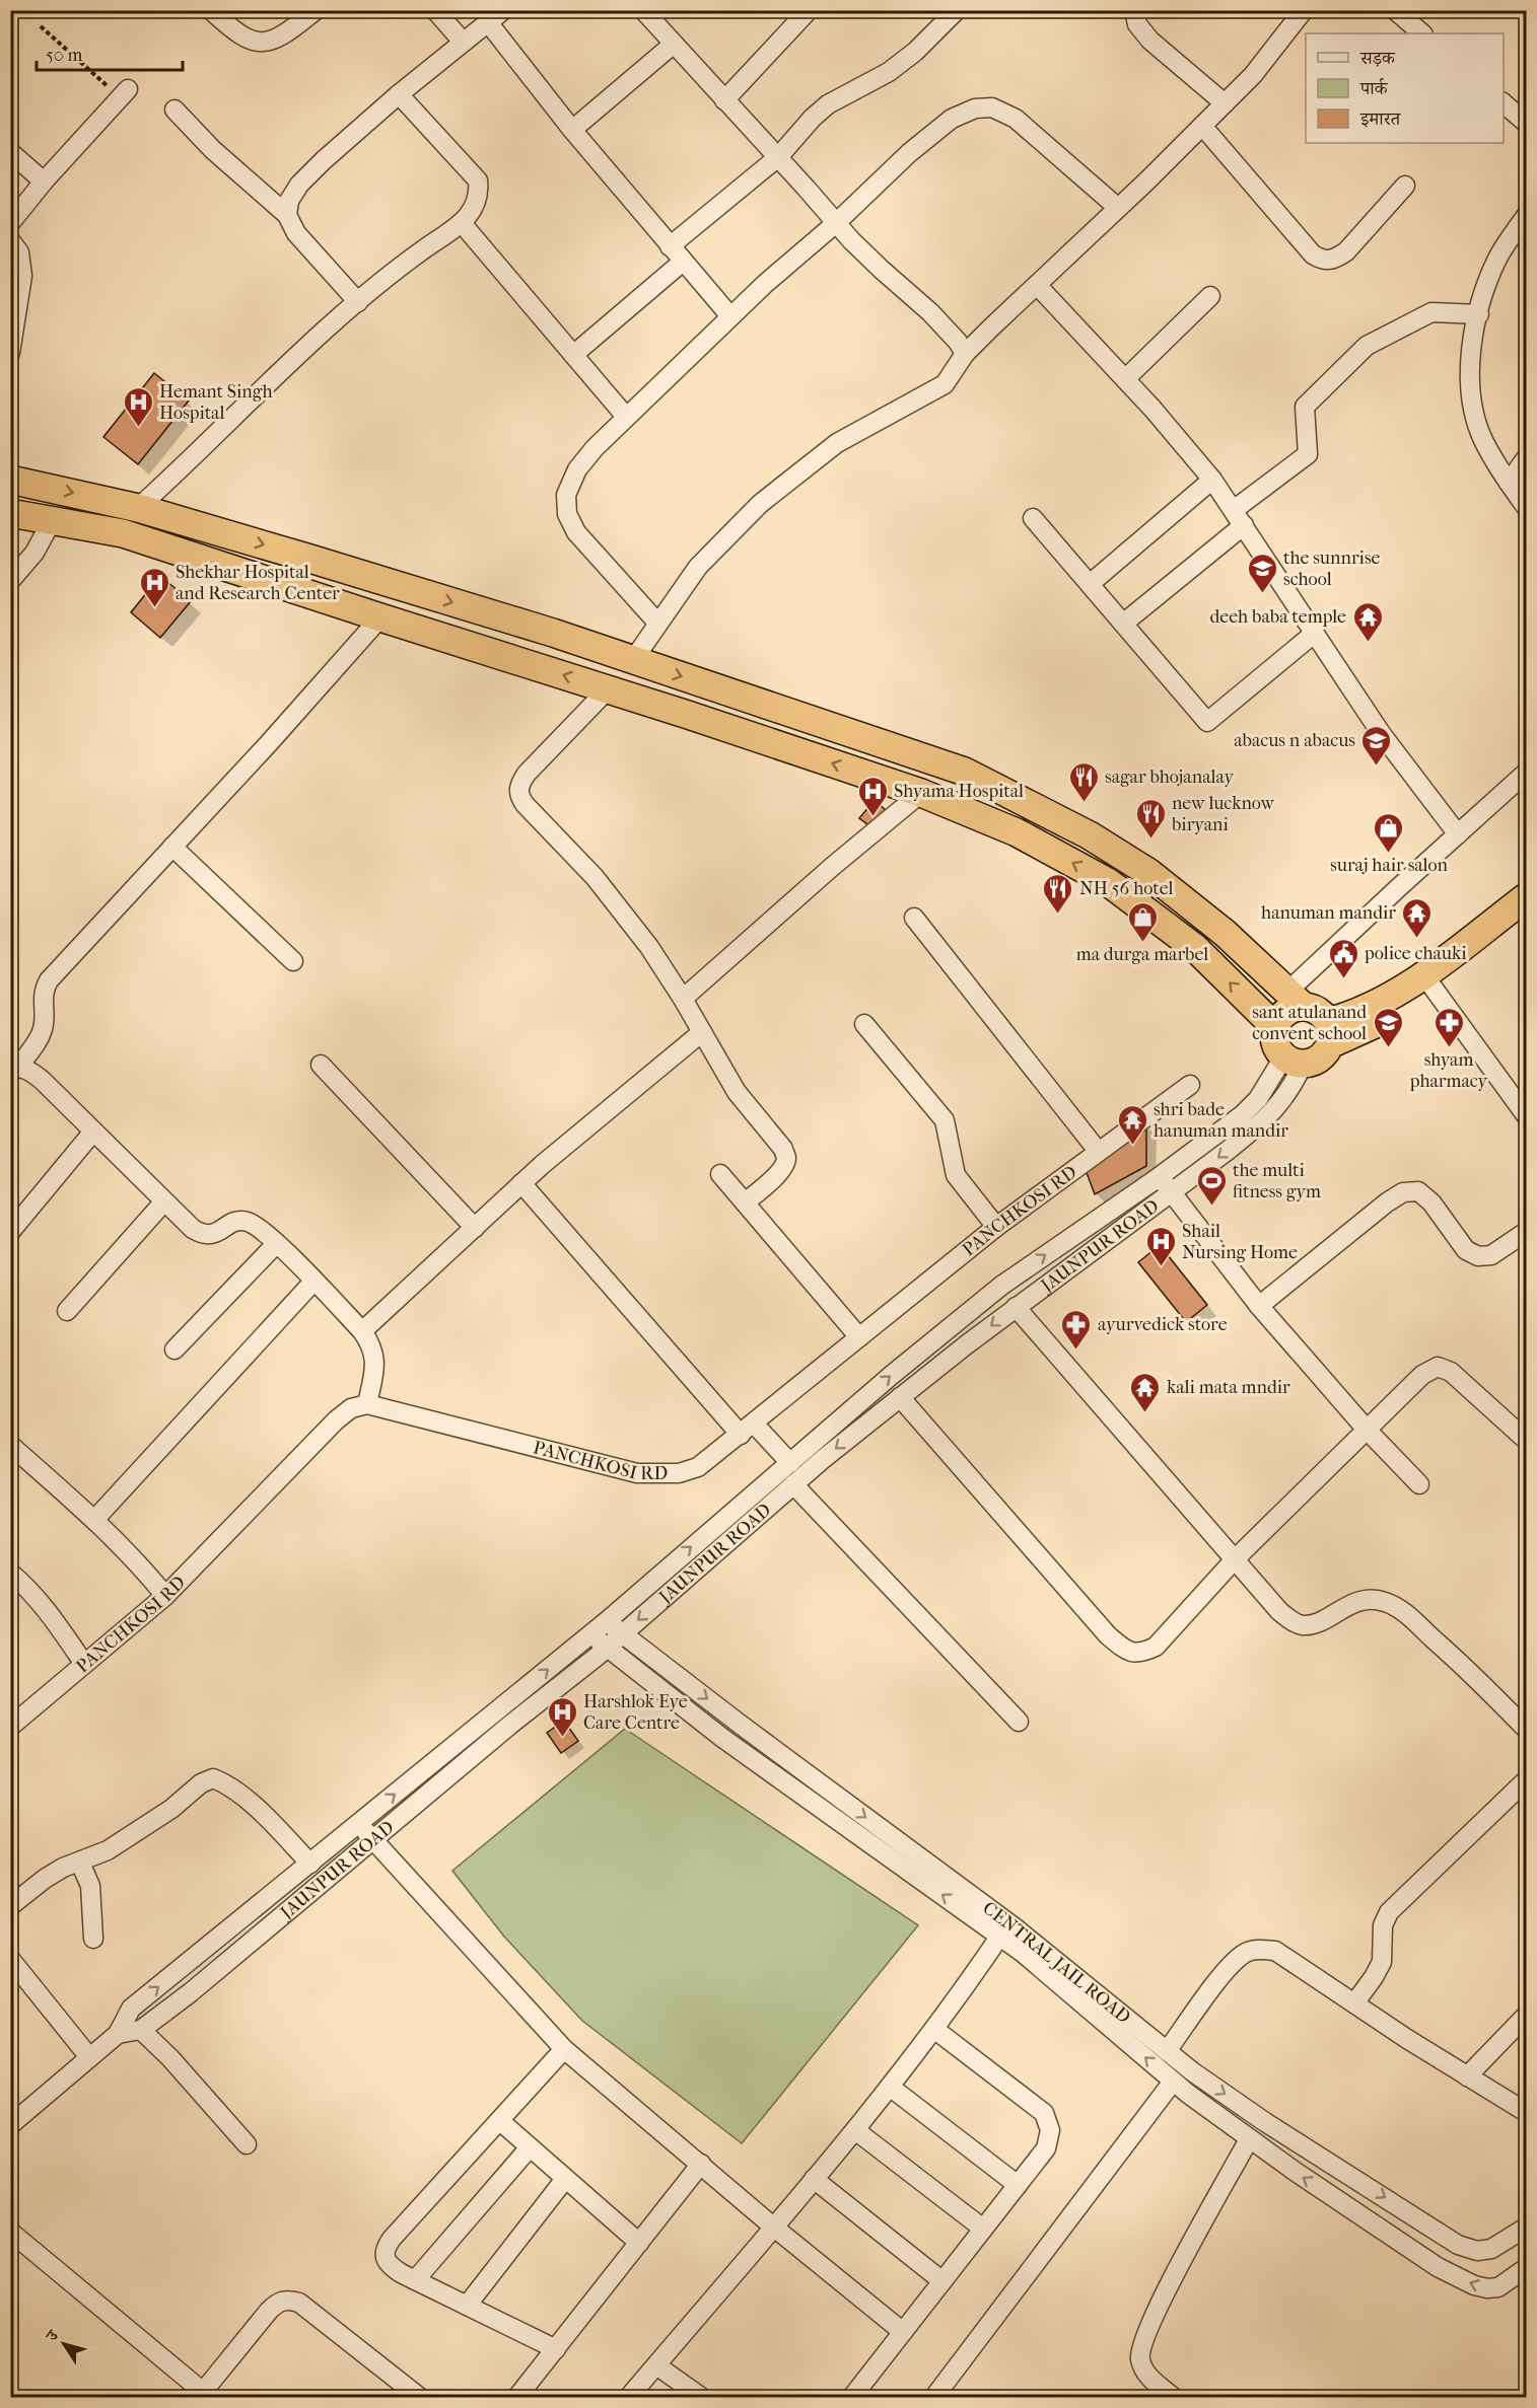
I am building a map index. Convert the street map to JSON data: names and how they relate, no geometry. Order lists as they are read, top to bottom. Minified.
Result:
{"streets":{"street":["PANCHKOSI RD","JAUNPUR ROAD","CENTRAL JAIL ROAD"]},"crossings":[["JAUNPUR ROAD","CENTRAL JAIL ROAD"]],"places":{"hospital":["Hemant Singh Hospital","Shekhar Hospital and Research Center","Shyama Hospital","Shail Nursing Home","Harshlok Eye Care Centre"],"school or university":["the sunnrise school","abacus n abacus","sant atulanand convent school"],"temple":["deeh baba temple","hanuman mandir","shri bade hanuman mandir","kali mata mndir"],"restaurant":["sagar bhojanalay","new lucknow biryani","NH 56 hotel"],"shop":["suraj hair salon","ma durga marbel"],"public building":["police chauki"],"pharmacy":["shyam pharmacy","ayurvedick store"],"sports":["the multi fitness gym"]},"legend":["सड़क","पार्क","इमारत"],"scale_bar":"50 m","north":"top left"}
